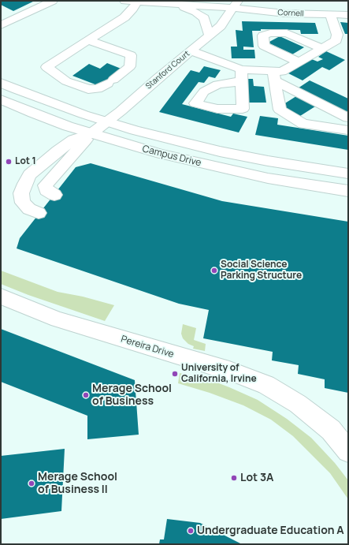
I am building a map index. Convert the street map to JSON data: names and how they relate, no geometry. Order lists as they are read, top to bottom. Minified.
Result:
{"streets":{"main road":["Cornell","Stanford Court","Campus Drive","Pereira Drive"]},"crossings":[["Cornell","Stanford Court"],["Stanford Court","Campus Drive"]],"places":["Lot 1","Social Science Parking Structure","University of California, Irvine","Merage School of Business","Lot 3A","Merage School of Business II","Undergraduate Education A"]}
